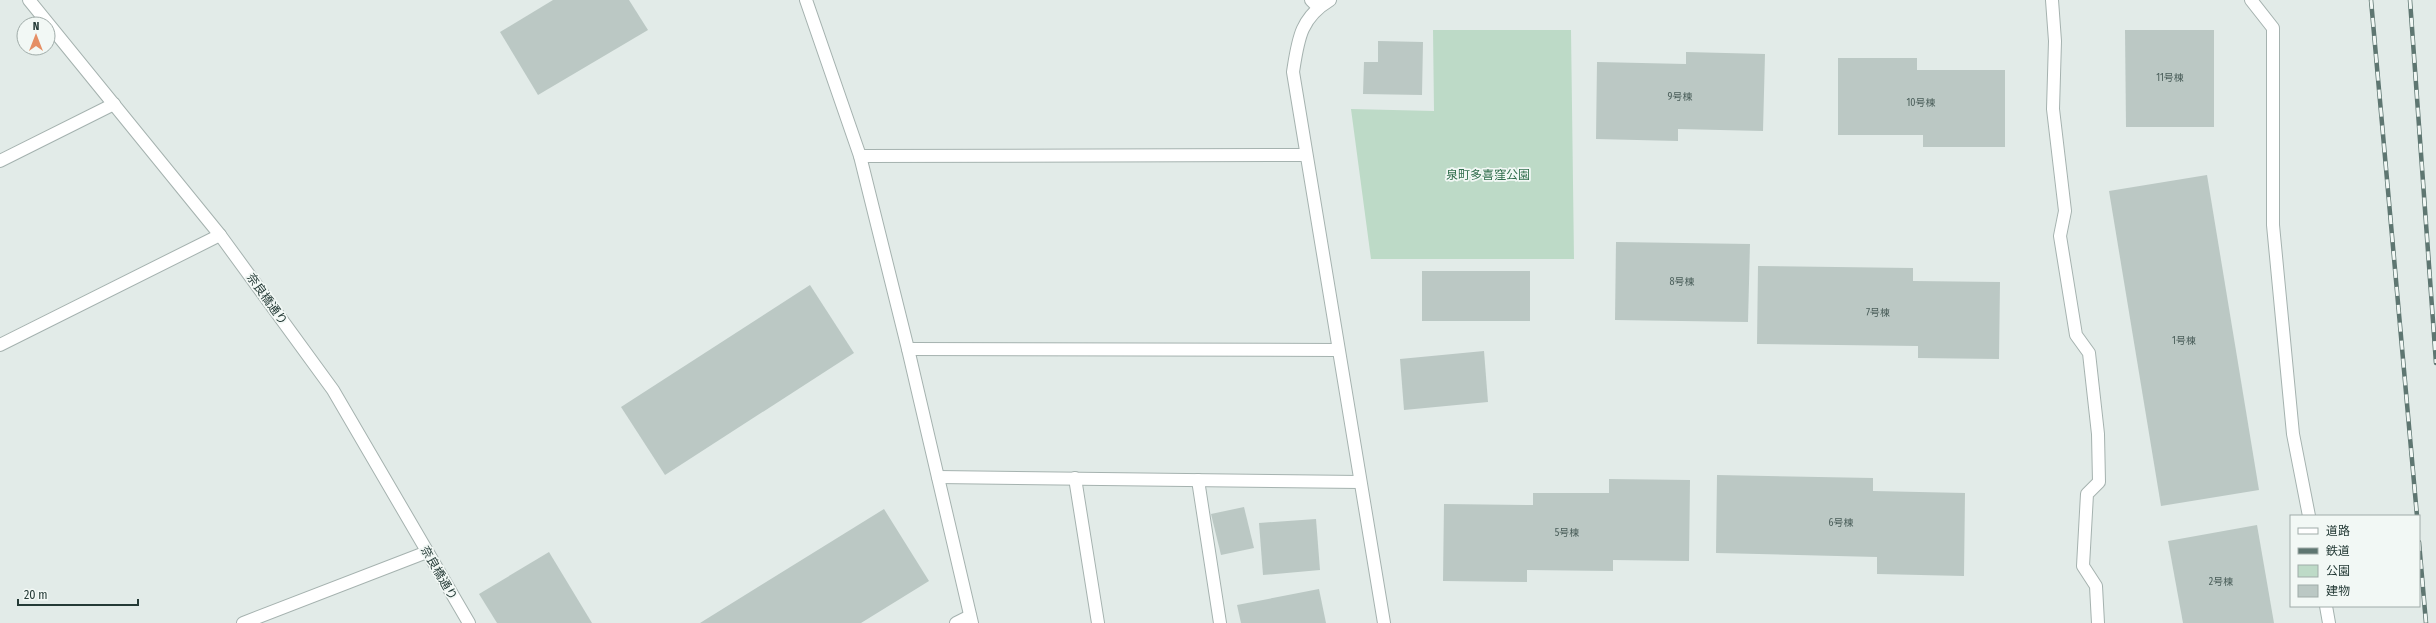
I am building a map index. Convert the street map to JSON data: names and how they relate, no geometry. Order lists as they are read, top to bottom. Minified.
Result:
{"streets":{"street":["奈良橋通り"]},"parks":["泉町多喜窪公園"],"house_numbers":["11号棟","9号棟","10号棟","8号棟","7号棟","1号棟","6号棟","5号棟","2号棟"],"legend":["道路","鉄道","公園","建物"],"scale_bar":"20 m","north":"top"}
